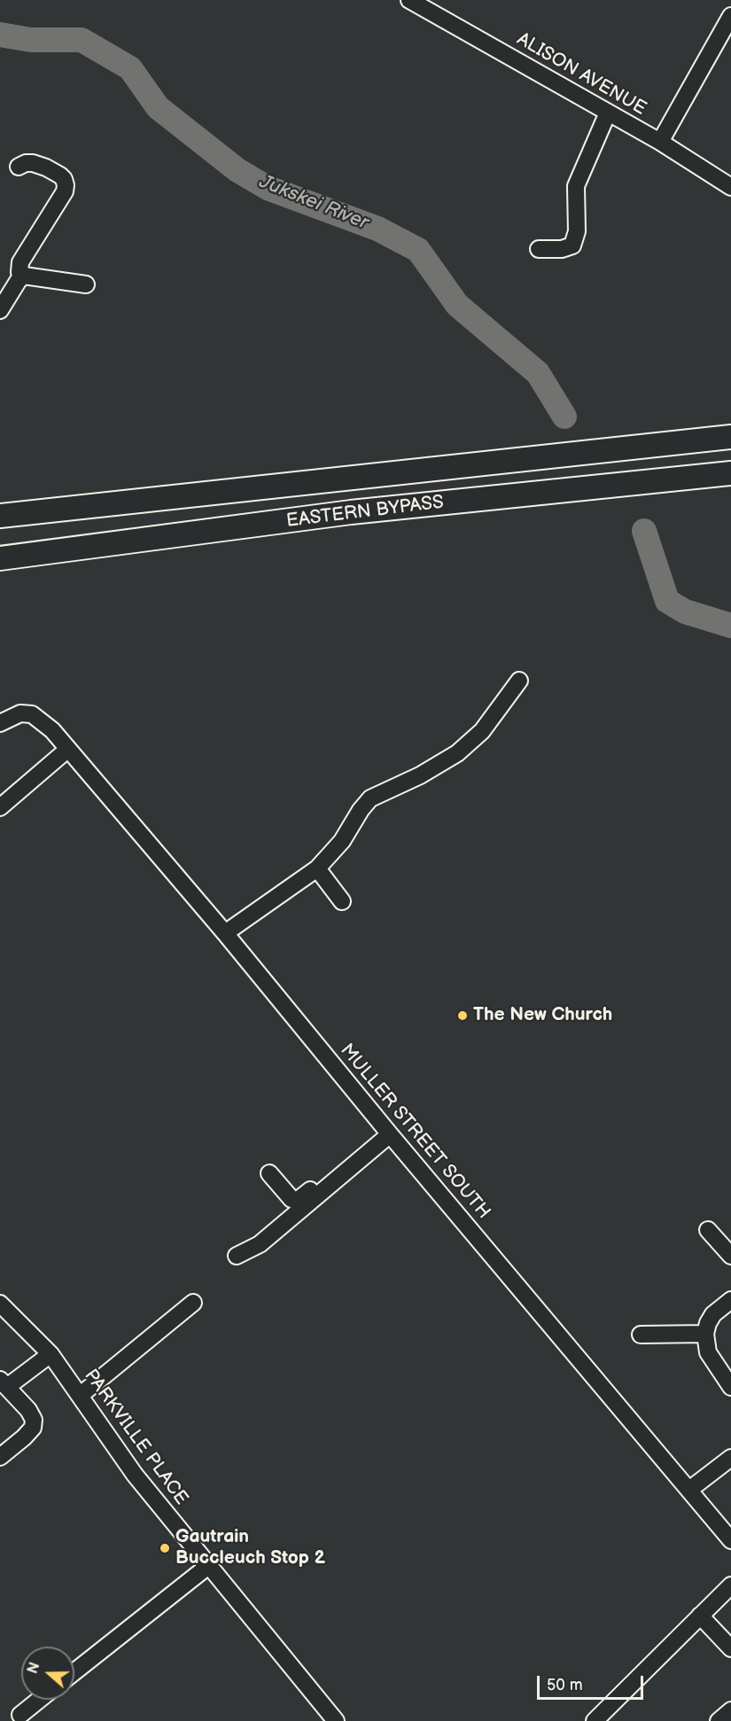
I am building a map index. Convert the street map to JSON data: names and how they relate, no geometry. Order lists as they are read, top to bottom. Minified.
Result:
{"streets":{"highway":["EASTERN BYPASS"],"street":["ALISON AVENUE","MULLER STREET SOUTH","PARKVILLE PLACE"]},"water":["Jukskei River"],"places":["The New Church","Gautrain Buccleuch Stop 2"],"scale_bar":"50 m","north":"left"}
